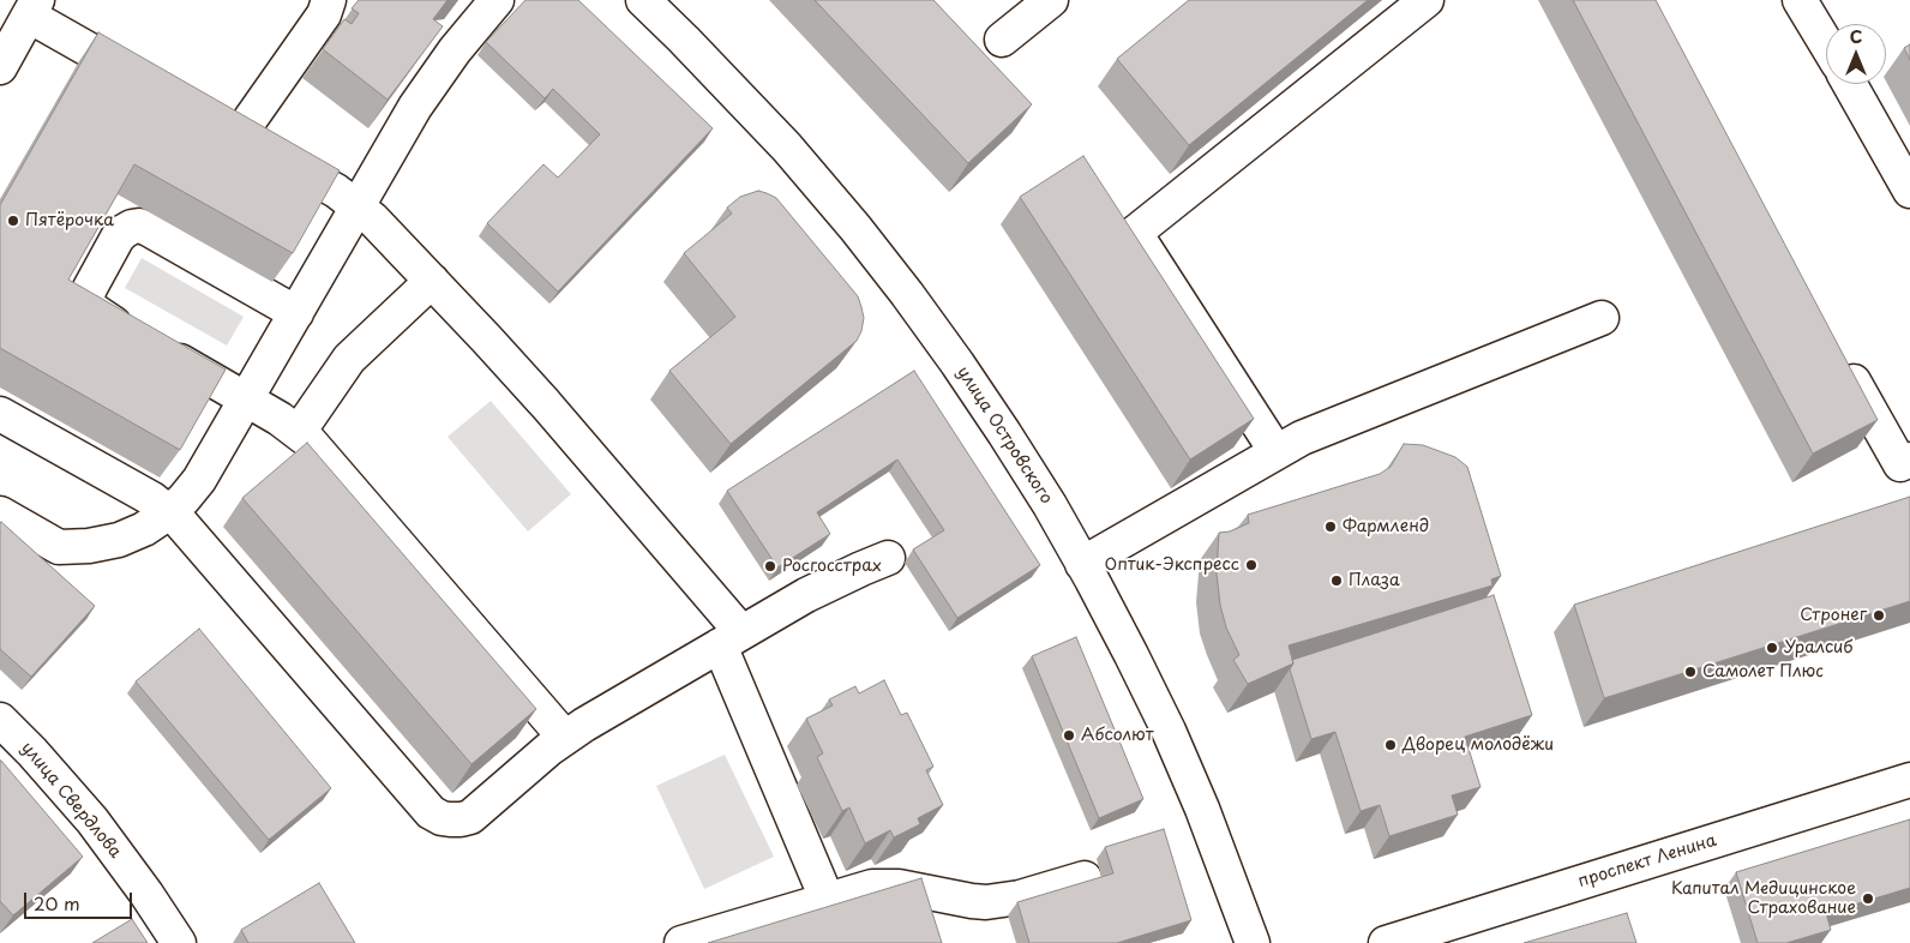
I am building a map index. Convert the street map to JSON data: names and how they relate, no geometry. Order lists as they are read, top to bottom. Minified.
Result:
{"streets":{"street":["улица Островского","улица Свердлова","проспект Ленина"]},"places":["Пятёрочка","Фармленд","Оптик-Экспресс","Росгосстрах","Плаза","Стронег","Уралсиб","Самолет Плюс","Абсолют","Дворец молодёжи","Капитал Медицинское Страхование"],"scale_bar":"20 m","north":"top"}
